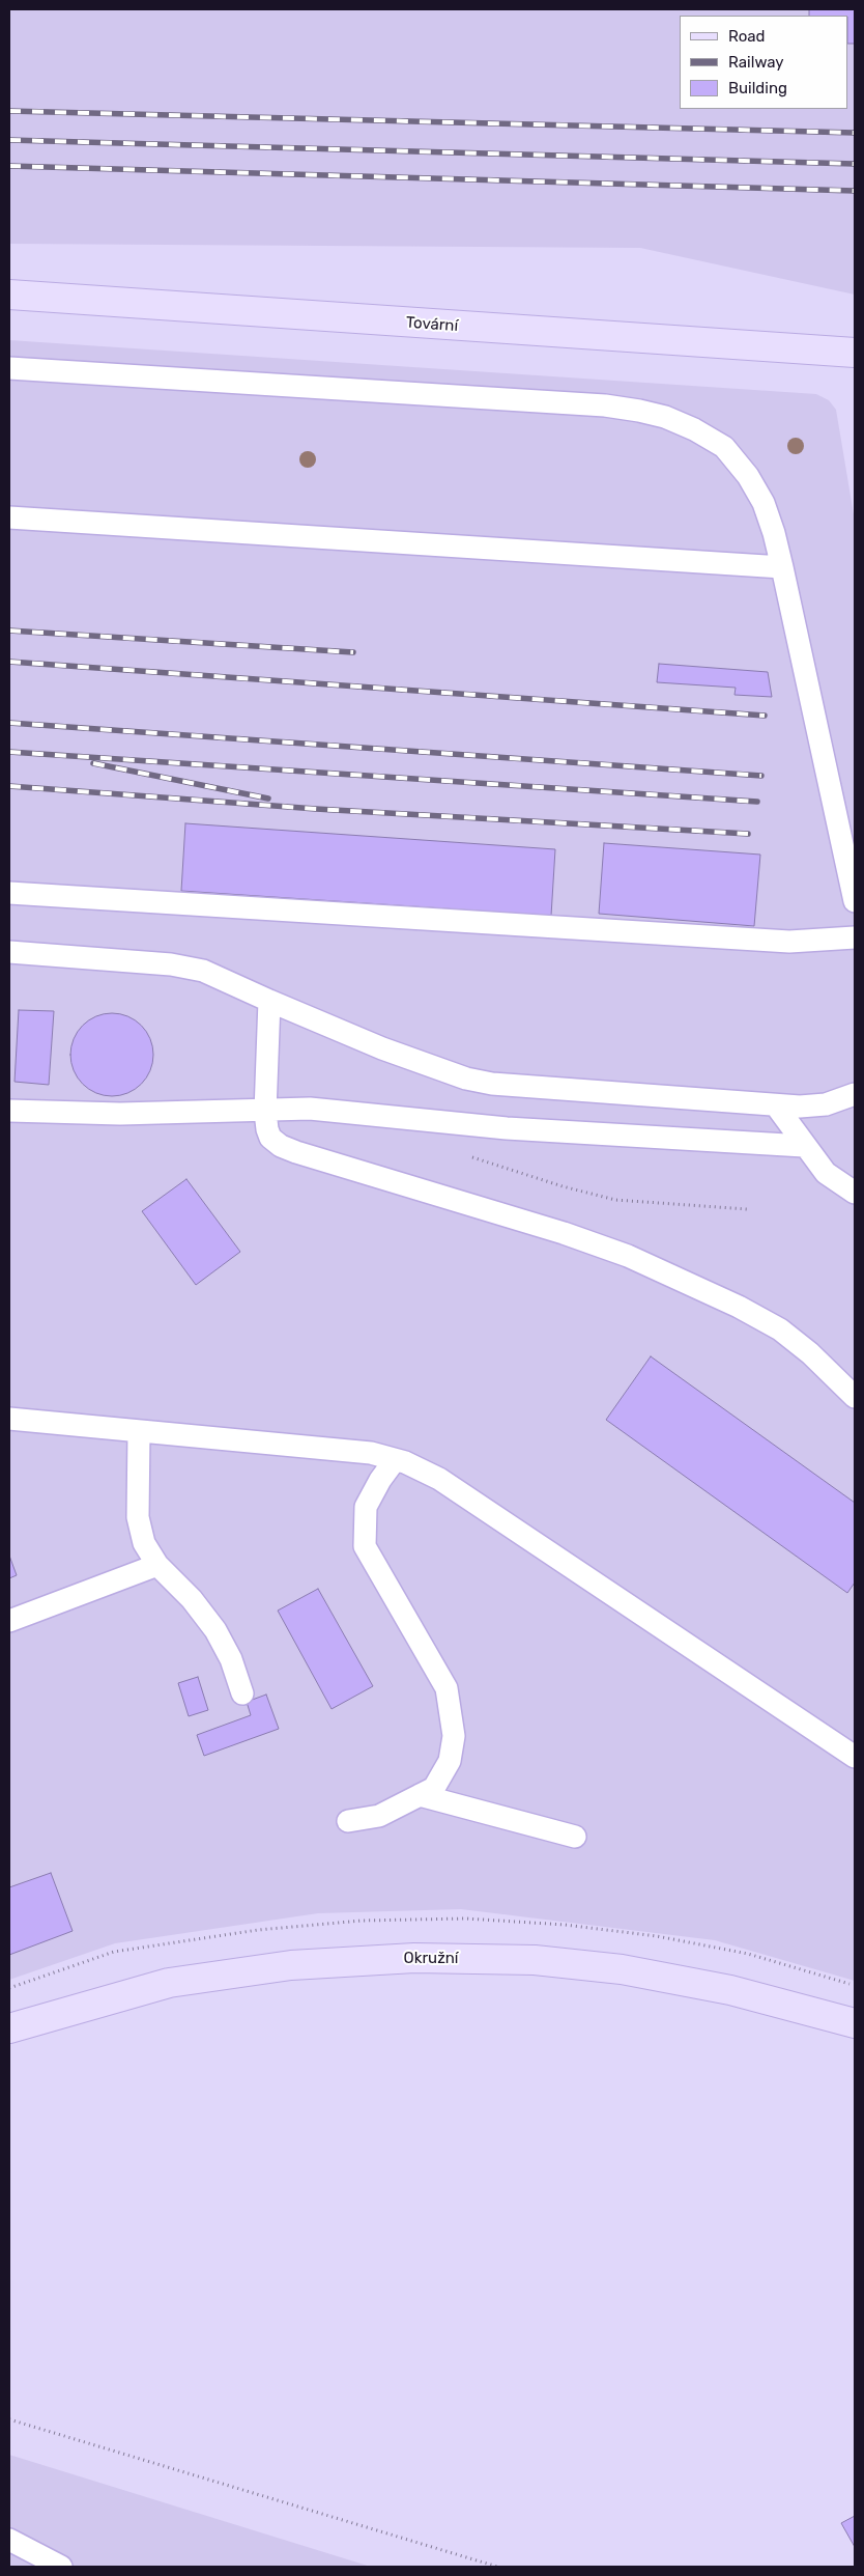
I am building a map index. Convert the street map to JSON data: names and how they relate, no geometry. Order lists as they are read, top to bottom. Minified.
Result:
{"streets":{"street":["Tovární","Okružní"]},"legend":["Road","Railway","Building"]}
